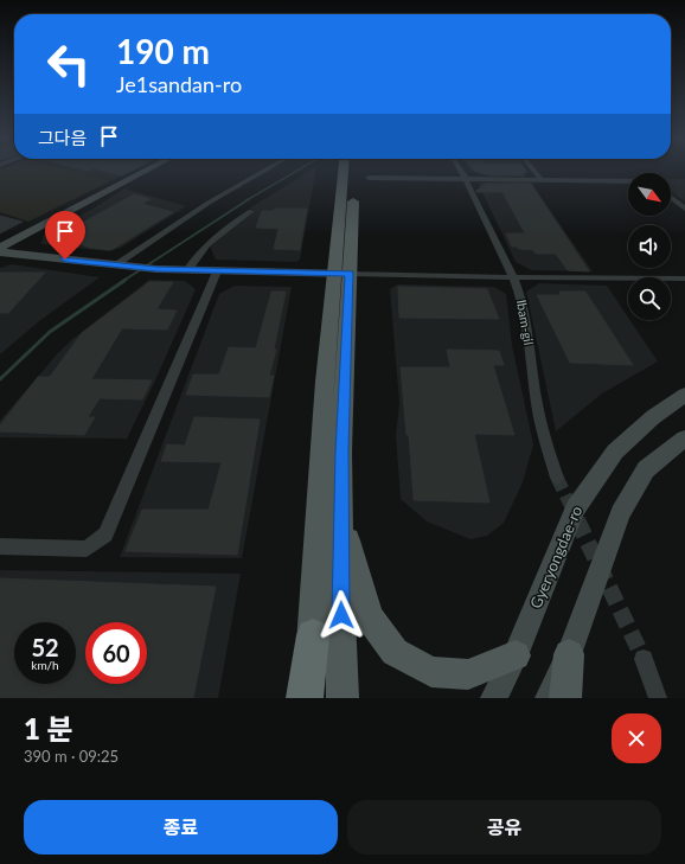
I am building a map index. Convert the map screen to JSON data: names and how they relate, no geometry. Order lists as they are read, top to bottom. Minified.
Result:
{"streets":{"street":["Ibam-gil","Gyeryongdae-ro"]},"north":"bottom right","page":{"turn":["190 m","Je1sandan-ro"],"then":"그다음","speed":"52 km/h","limit":"60","heading":["1 분","390 m · 09:25"],"buttons":["종료","공유"]}}
